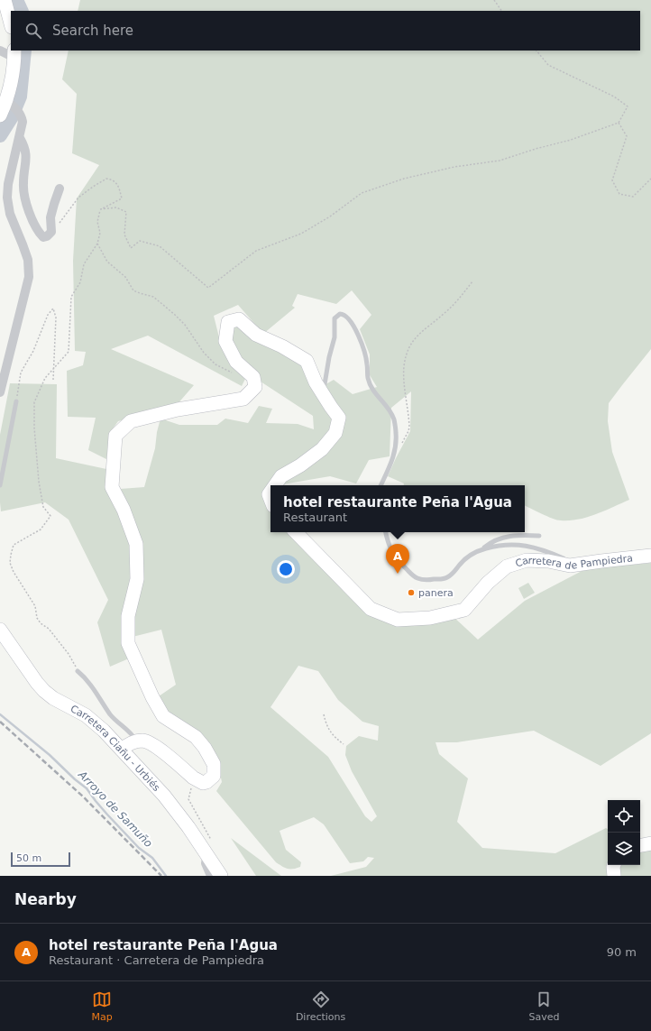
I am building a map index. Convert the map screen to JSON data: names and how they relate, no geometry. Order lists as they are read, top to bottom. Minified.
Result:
{"streets":{"street":["Carretera de Pampiedra","Carretera Ciañu - Urbiés"]},"water":["Arroyo de Samuño"],"places":["panera"],"scale_bar":"50 m","page":{"search":"Search here","popup":["hotel restaurante Peña l'Agua","Restaurant"],"pins":"A","scale":"50 m","heading":"Nearby","list":[{"mark":"A","name":"hotel restaurante Peña l'Agua","note":"Restaurant · Carretera de Pampiedra","value":"90 m"}],"nav":["Map","Directions","Saved"]}}
